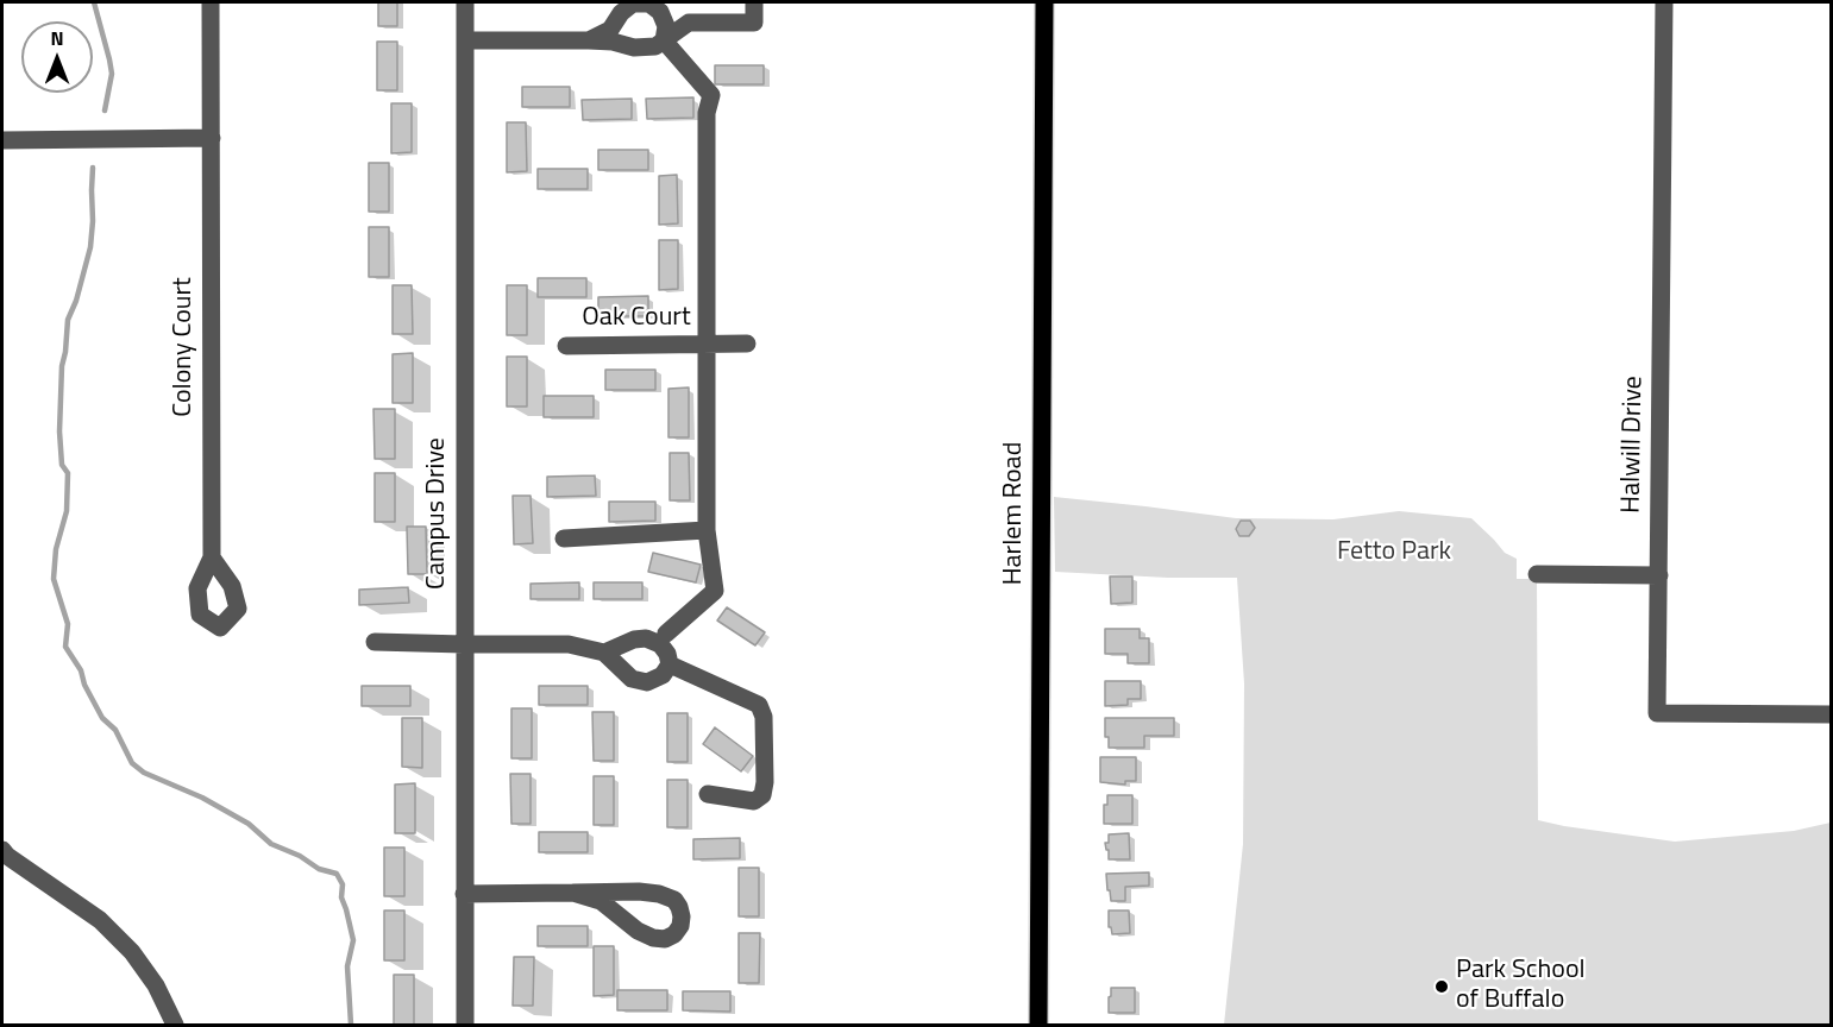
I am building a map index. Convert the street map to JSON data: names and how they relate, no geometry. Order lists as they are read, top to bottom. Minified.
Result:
{"streets":{"main road":["Harlem Road"],"street":["Oak Court","Colony Court","Halwill Drive","Campus Drive"]},"parks":["Fetto Park"],"places":["Park School of Buffalo"],"north":"top"}
